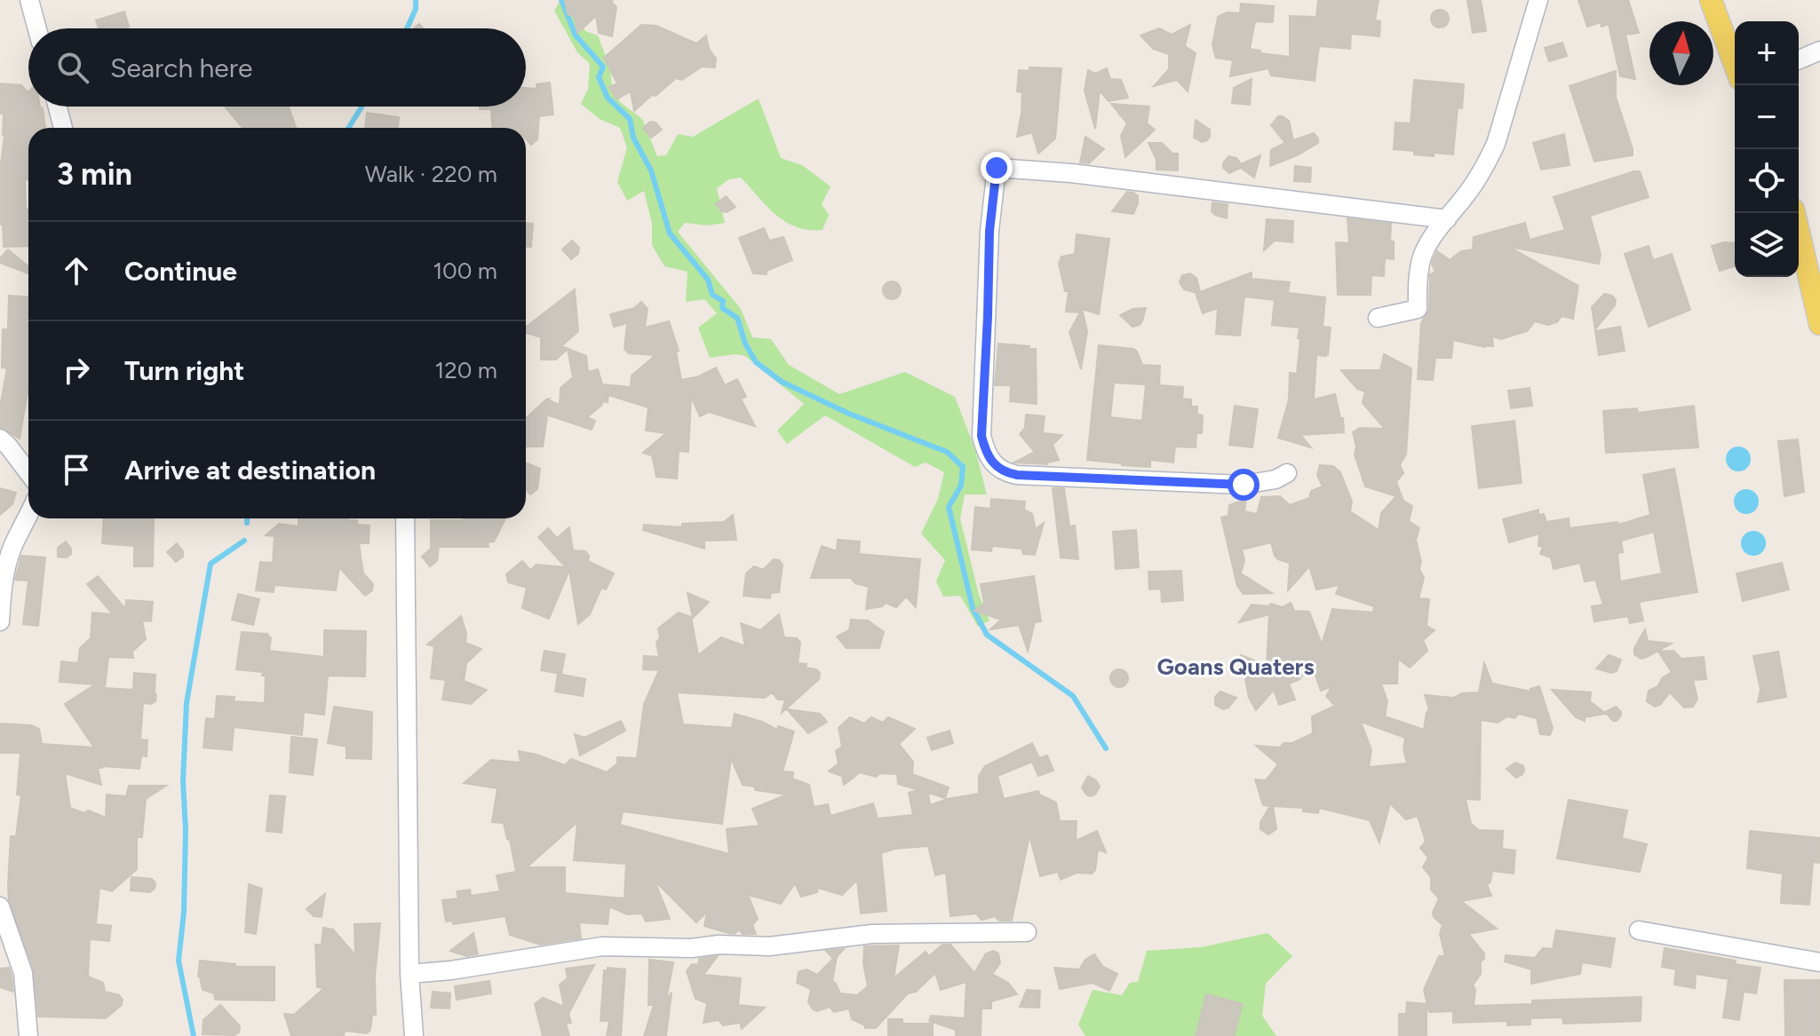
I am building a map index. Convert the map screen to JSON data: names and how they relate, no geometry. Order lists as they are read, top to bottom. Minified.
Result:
{"districts":["Goans Quaters"],"north":"top","page":{"map_buttons":["+","−"],"search":"Search here","heading":["3 min","Walk · 220 m"],"list":[["Continue","100 m"],["Turn right","120 m"],"Arrive at destination"]}}
